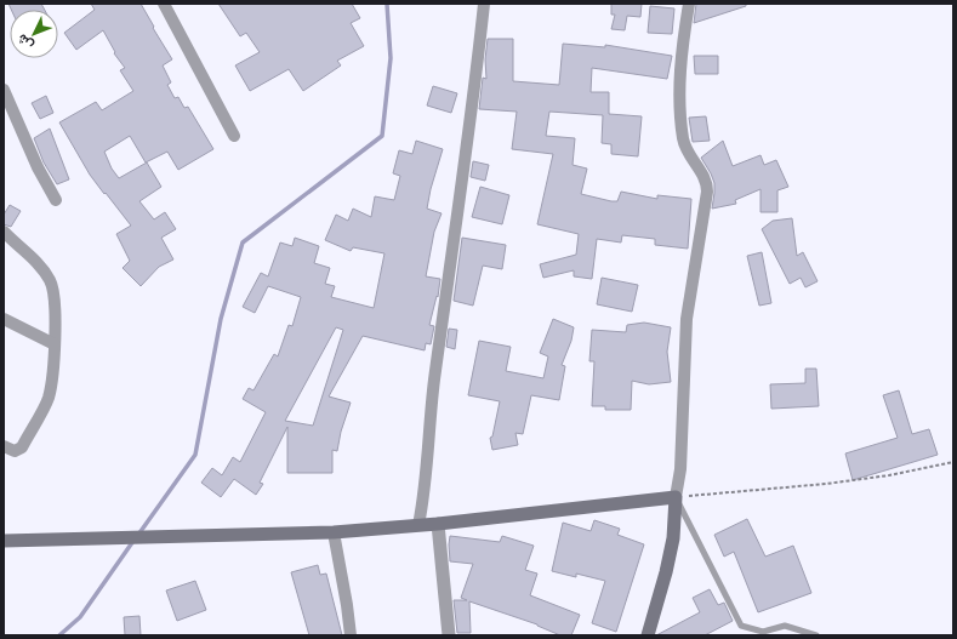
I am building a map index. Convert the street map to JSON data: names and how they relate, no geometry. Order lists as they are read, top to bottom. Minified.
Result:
{"north":"bottom left"}
